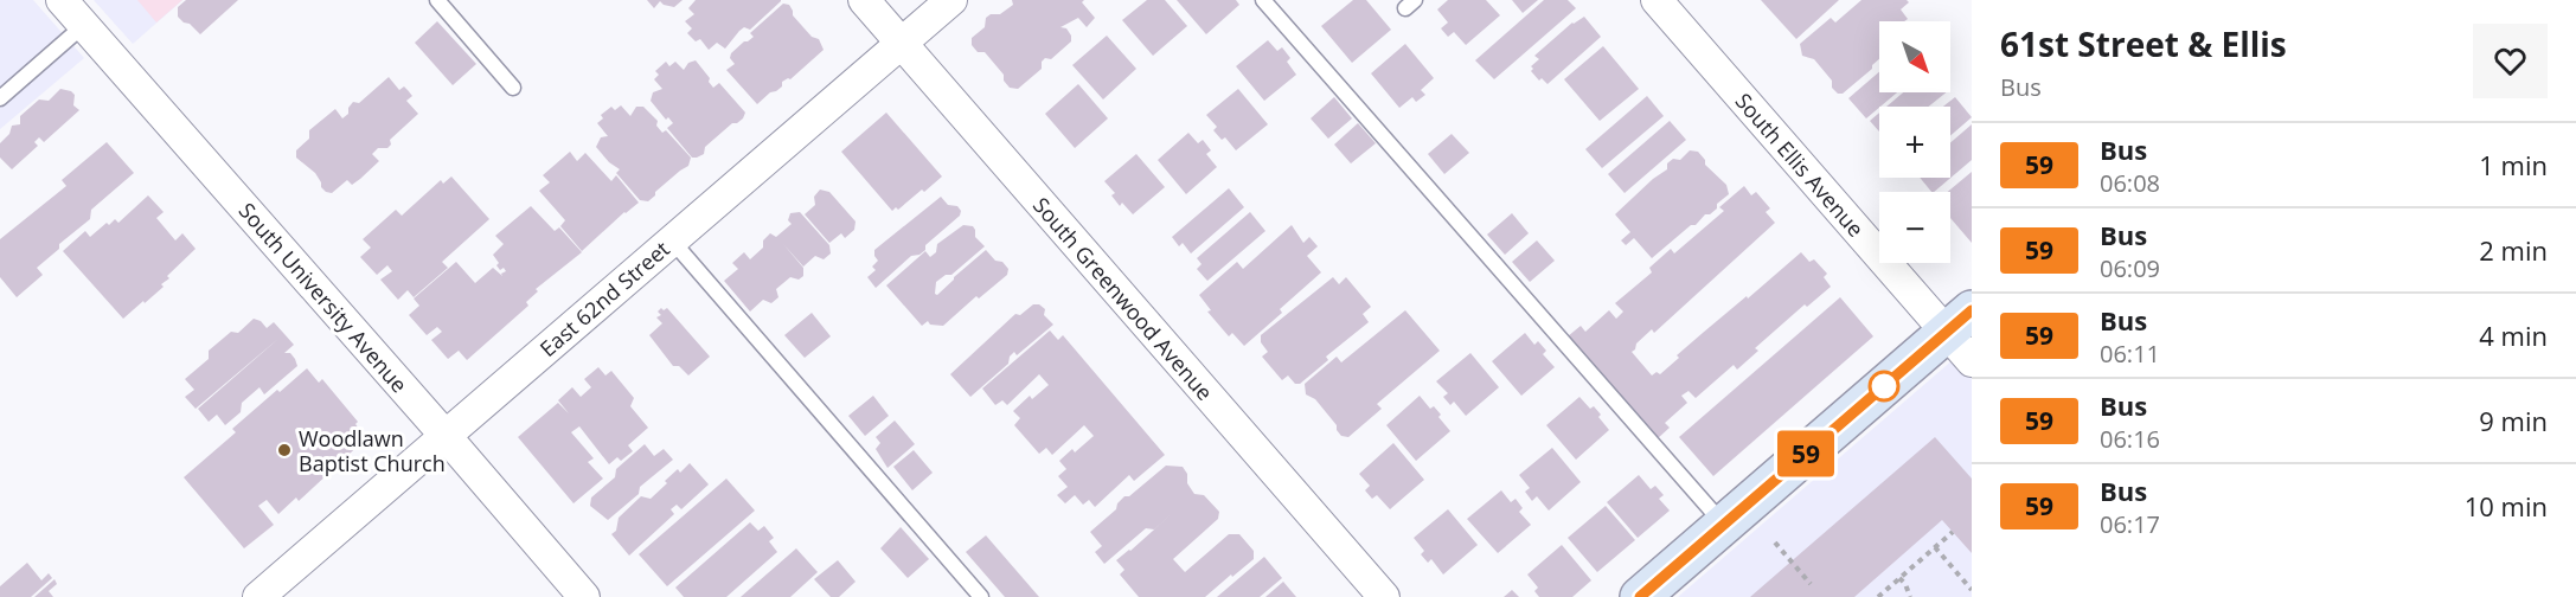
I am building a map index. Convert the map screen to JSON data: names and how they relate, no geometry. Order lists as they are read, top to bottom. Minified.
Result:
{"streets":{"street":["South Ellis Avenue","South University Avenue","East 62nd Street","South Greenwood Avenue"]},"crossings":[["South University Avenue","East 62nd Street"],["East 62nd Street","South Greenwood Avenue"]],"places":["Woodlawn Baptist Church"],"lines":["bus line 59"],"north":"bottom right","page":{"on_map":"59","heading":["61st Street & Ellis","Bus"],"map_buttons":["+","−"],"list":[{"mark":"59","name":"Bus","note":"06:08","value":"1 min"},{"mark":"59","name":"Bus","note":"06:09","value":"2 min"},{"mark":"59","name":"Bus","note":"06:11","value":"4 min"},{"mark":"59","name":"Bus","note":"06:16","value":"9 min"},{"mark":"59","name":"Bus","note":"06:17","value":"10 min"}]}}
